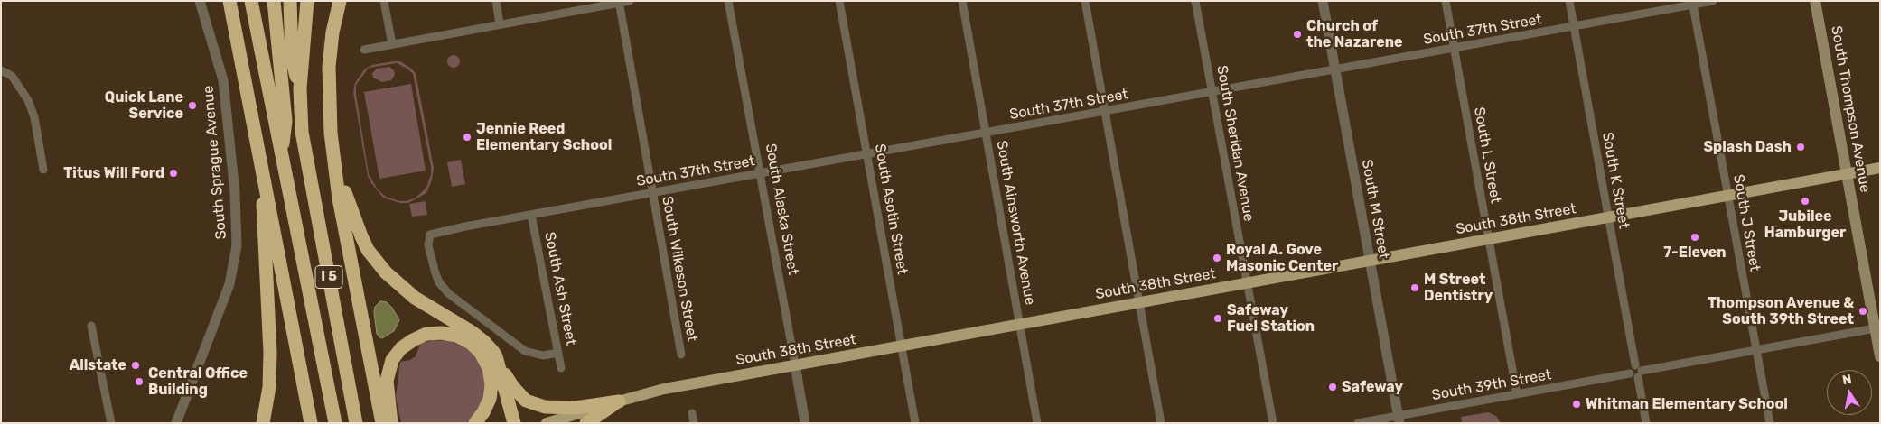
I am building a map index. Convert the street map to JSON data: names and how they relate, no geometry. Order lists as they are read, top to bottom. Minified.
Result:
{"streets":{"highway":["I 5"],"main road":["South Thompson Avenue","South 38th Street"],"street":["South 37th Street","South Sheridan Avenue","South L Street","South Sprague Avenue","South K Street","South Alaska Street","South Asotin Street","South M Street","South Ainsworth Avenue","South J Street","South Wilkeson Street","South Ash Street","South 39th Street"]},"crossings":[["South 37th Street","South Sheridan Avenue"],["South 37th Street","South L Street"],["South 37th Street","South K Street"],["South 37th Street","South Alaska Street"],["South 37th Street","South Asotin Street"],["South 37th Street","South M Street"],["South 37th Street","South Ainsworth Avenue"],["South 37th Street","South J Street"],["South 37th Street","South Wilkeson Street"],["South 37th Street","South Ash Street"],["South Thompson Avenue","South 38th Street"],["South Thompson Avenue","South 39th Street"],["South Sheridan Avenue","South 38th Street"],["South L Street","South 38th Street"],["South L Street","South 39th Street"],["South K Street","South 38th Street"],["South K Street","South 39th Street"],["South Alaska Street","South 38th Street"],["South Asotin Street","South 38th Street"],["South M Street","South 38th Street"],["South M Street","South 39th Street"],["South 38th Street","South Ainsworth Avenue"],["South 38th Street","South J Street"],["South J Street","South 39th Street"]],"places":["Church of the Nazarene","Quick Lane Service","Jennie Reed Elementary School","Splash Dash","Titus Will Ford","Jubilee Hamburger","7-Eleven","Royal A. Gove Masonic Center","M Street Dentistry","Thompson Avenue & South 39th Street","Safeway Fuel Station","Allstate","Central Office Building","Safeway","Whitman Elementary School"],"north":"top"}
